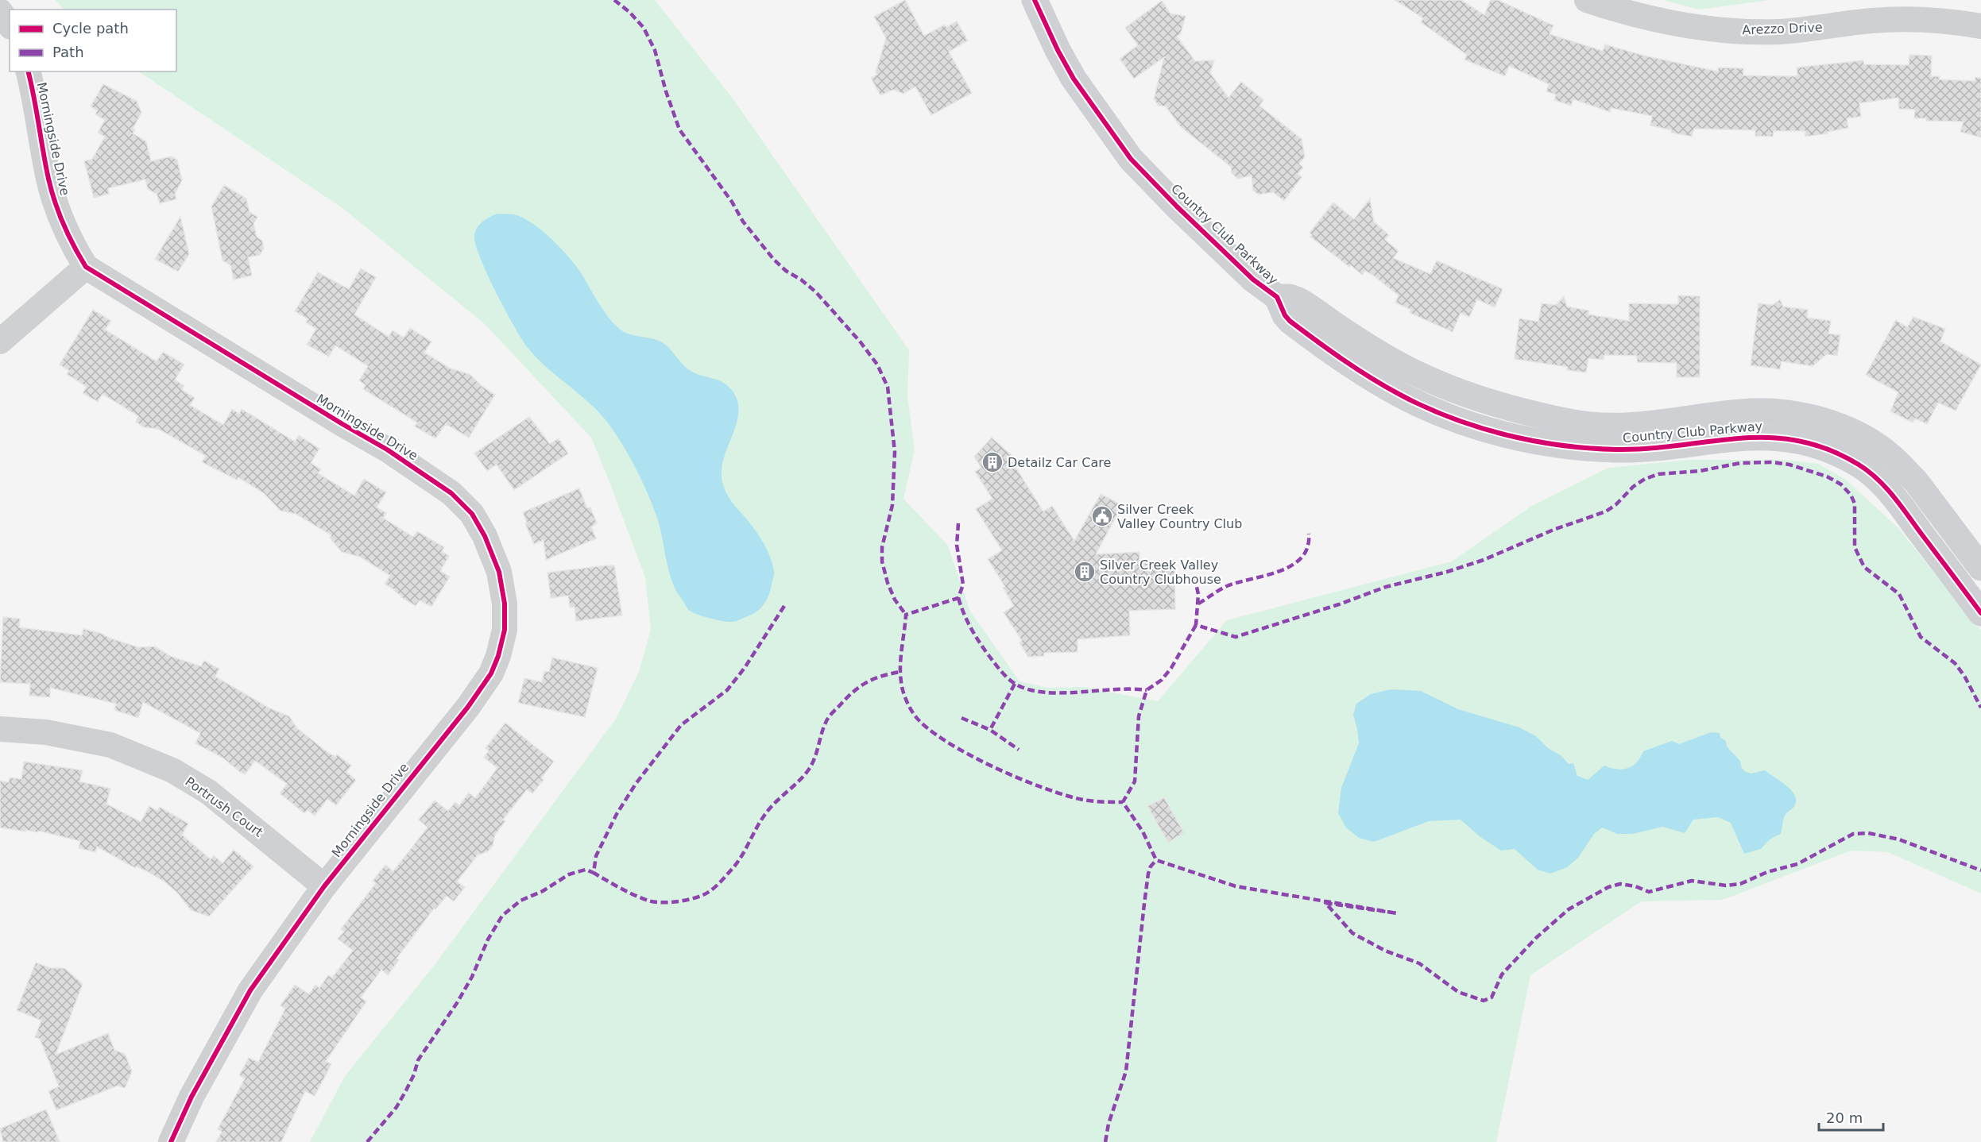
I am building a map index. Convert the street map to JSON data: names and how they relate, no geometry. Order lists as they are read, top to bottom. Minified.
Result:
{"streets":{"street":["Arezzo Drive","Morningside Drive","Country Club Parkway","Portrush Court"]},"crossings":[["Morningside Drive","Portrush Court"]],"places":{"building":["Detailz Car Care","Silver Creek Valley Country Clubhouse"],"public building":["Silver Creek Valley Country Club"]},"legend":["Cycle path","Path"],"scale_bar":"20 m"}
